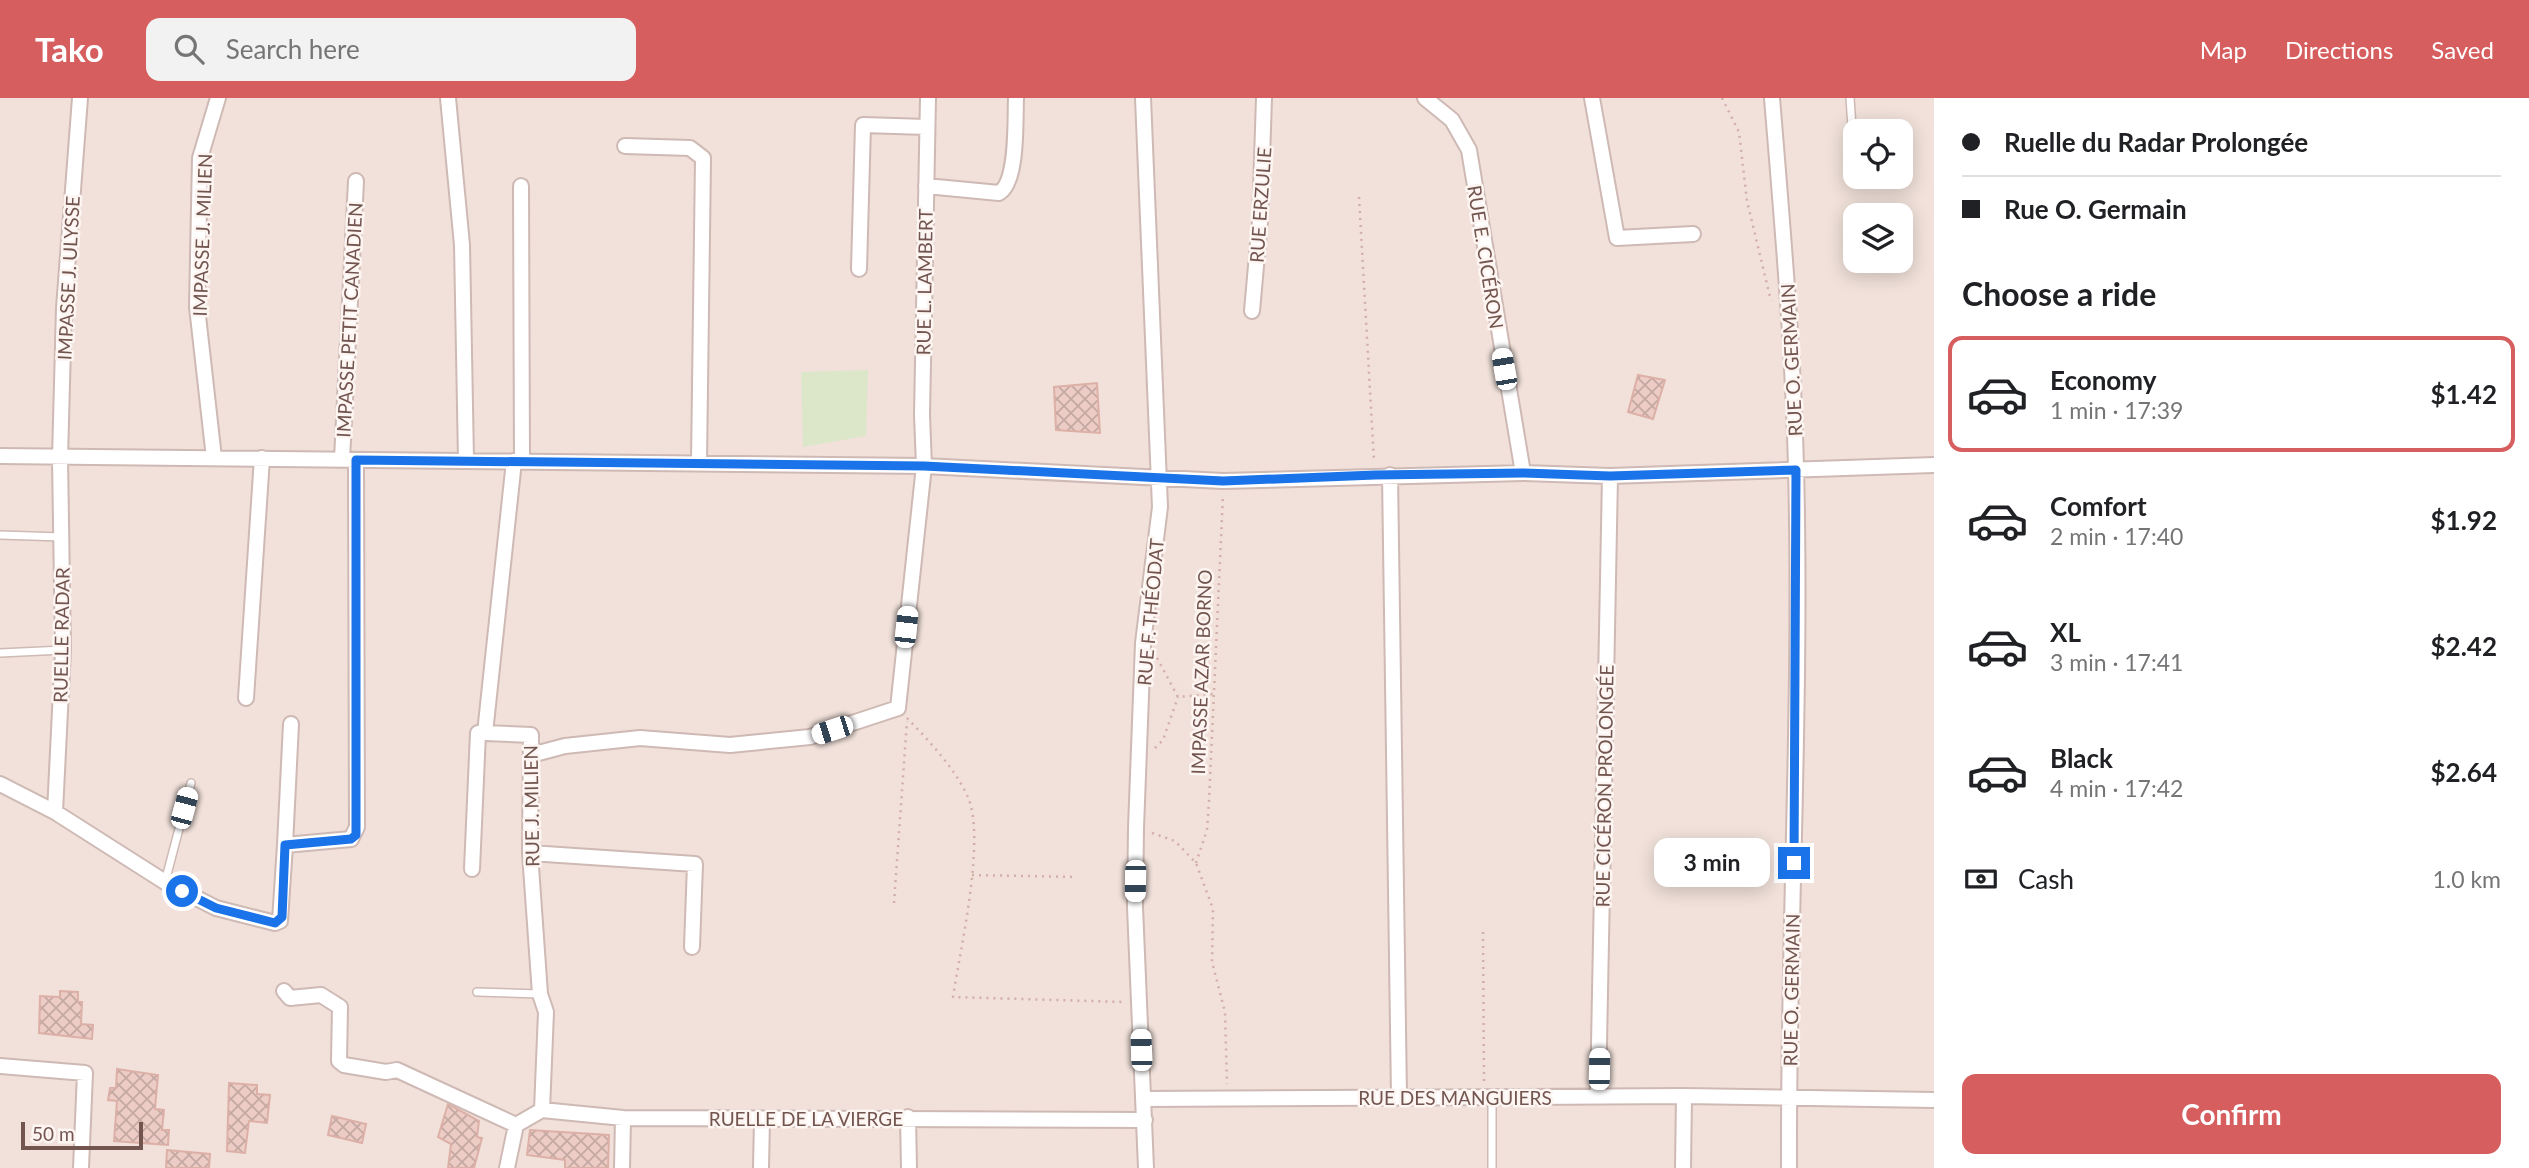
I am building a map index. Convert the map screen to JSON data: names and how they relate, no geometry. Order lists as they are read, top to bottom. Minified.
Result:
{"streets":{"street":["RUE ERZULIE","IMPASSE J. MILIEN","RUE E. CICÉRON","IMPASSE J. ULYSSE","RUE L. LAMBERT","IMPASSE PETIT CANADIEN","RUE O. GERMAIN","RUE F. THÉODAT","RUELLE RADAR","RUE CICÉRON PROLONGÉE","RUE J. MILIEN","RUE DES MANGUIERS","RUELLE DE LA VIERGE"],"path":["IMPASSE AZAR BORNO"]},"crossings":[["IMPASSE J. ULYSSE","RUELLE RADAR"],["RUE L. LAMBERT","RUE J. MILIEN"],["RUE O. GERMAIN","RUE DES MANGUIERS"],["RUE F. THÉODAT","RUE DES MANGUIERS"],["RUE F. THÉODAT","RUELLE DE LA VIERGE"],["RUE CICÉRON PROLONGÉE","RUE DES MANGUIERS"],["RUE J. MILIEN","RUELLE DE LA VIERGE"]],"scale_bar":"50 m","page":{"header":"Tako","search":"Search here","nav":["Map","Directions","Saved"],"banner":["Ruelle du Radar Prolongée","Rue O. Germain"],"heading":"Choose a ride","list":[{"name":"Economy","note":"1 min · 17:39","value":"$1.42"},{"name":"Comfort","note":"2 min · 17:40","value":"$1.92"},{"name":"XL","note":"3 min · 17:41","value":"$2.42"},{"name":"Black","note":"4 min · 17:42","value":"$2.64"}],"bubble":"3 min","pay":["Cash","1.0 km"],"buttons":"Confirm","scale":"50 m"}}
